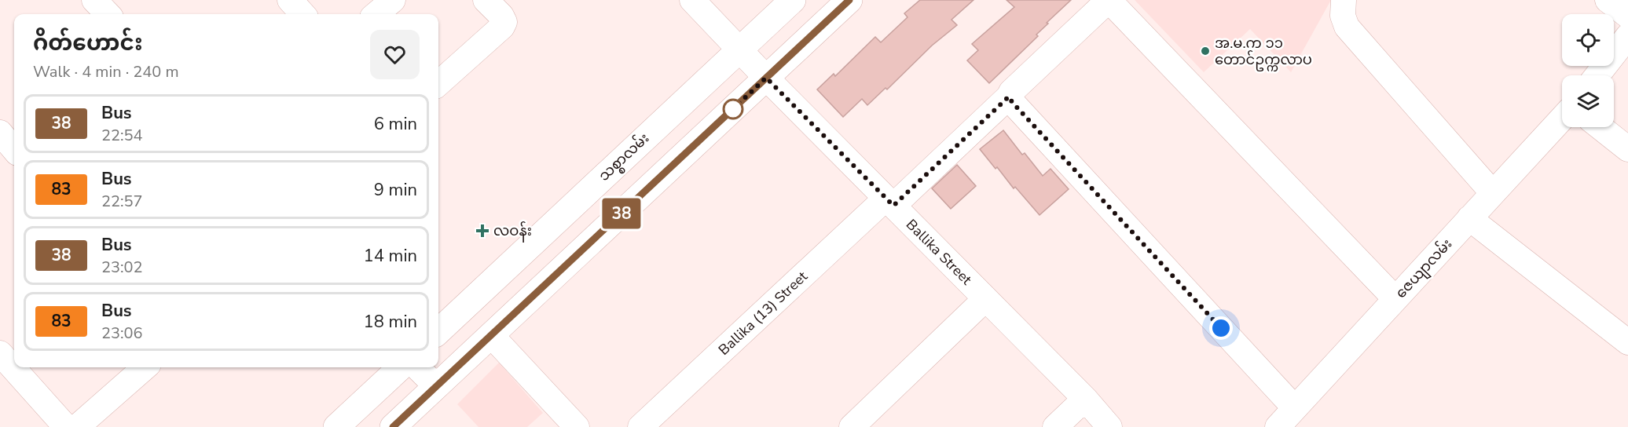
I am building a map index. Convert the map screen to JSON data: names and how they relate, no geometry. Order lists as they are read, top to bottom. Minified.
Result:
{"streets":{"main road":["သစ္စာလမ်း"],"street":["Ballika Street","ဇေယျာလမ်း","Ballika (13) Street"]},"crossings":[["သစ္စာလမ်း","Ballika Street"],["Ballika Street","Ballika (13) Street"]],"places":{"other":["အ.မ.က ၁၁ တောင်ဥက္ကလာပ"],"health":["လဝန်း"]},"lines":["bus line 38"],"page":{"on_map":"38","heading":["ဂိတ်ဟောင်း","Walk · 4 min · 240 m"],"list":[{"mark":"38","name":"Bus","note":"22:54","value":"6 min"},{"mark":"83","name":"Bus","note":"22:57","value":"9 min"},{"mark":"38","name":"Bus","note":"23:02","value":"14 min"},{"mark":"83","name":"Bus","note":"23:06","value":"18 min"}]}}
